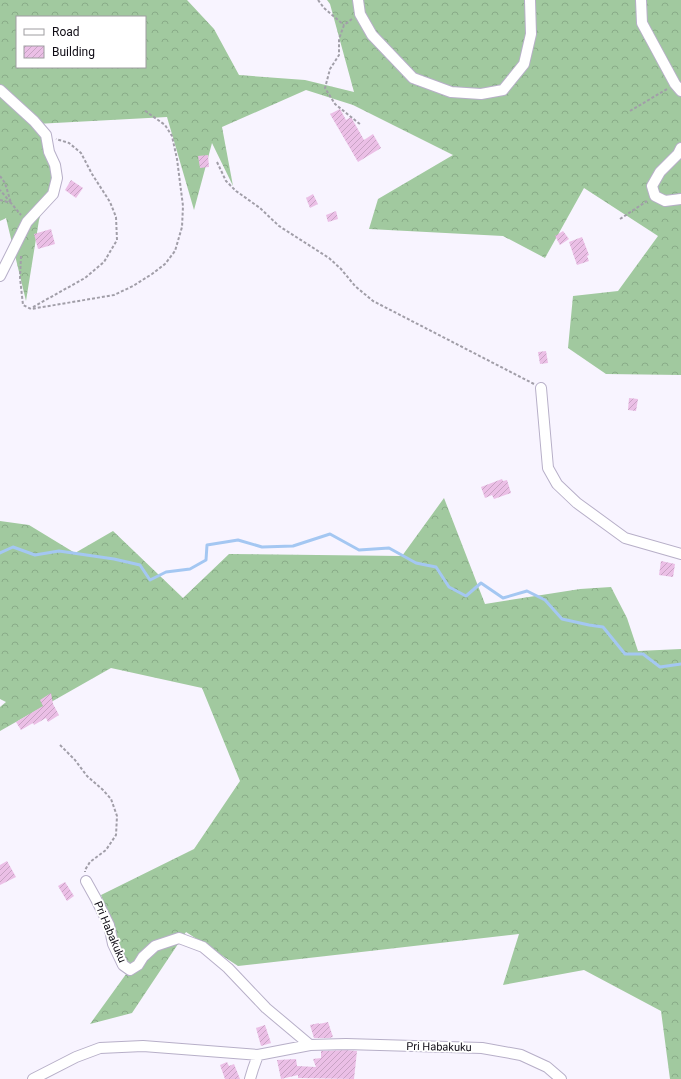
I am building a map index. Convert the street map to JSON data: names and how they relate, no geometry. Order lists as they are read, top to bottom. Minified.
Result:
{"streets":{"street":["Pri Habakuku"]},"legend":["Road","Building"]}
